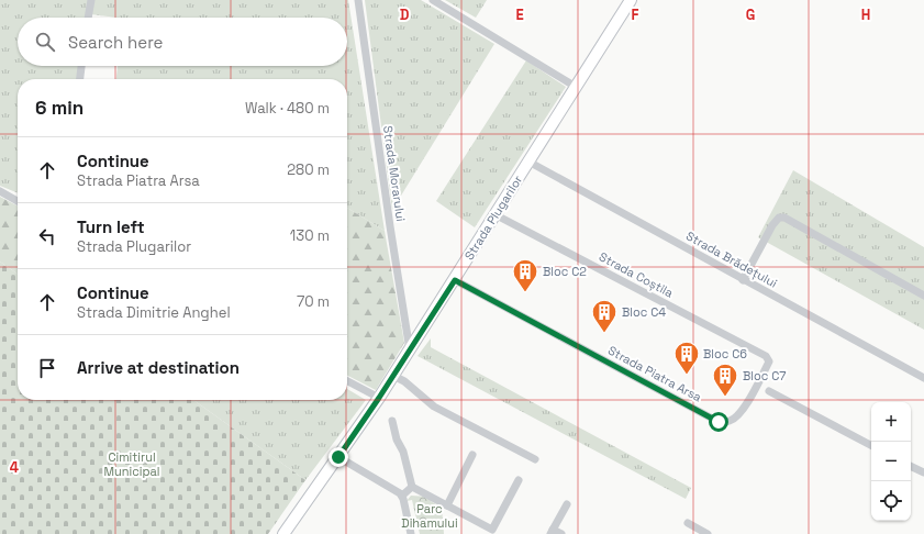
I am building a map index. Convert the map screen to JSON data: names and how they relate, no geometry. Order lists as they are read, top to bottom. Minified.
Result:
{"streets":{"street":["Strada Morarului","Strada Plugarilor","Strada Brădețului","Strada Coștila","Strada Piatra Arsa"]},"crossings":[["Strada Morarului","Strada Plugarilor"],["Strada Plugarilor","Strada Brădețului"],["Strada Plugarilor","Strada Coștila"],["Strada Plugarilor","Strada Piatra Arsa"],["Strada Coștila","Strada Piatra Arsa"]],"parks":["Cimitirul Municipal","Parc Dihamului"],"places":{"building":["Bloc C2","Bloc C4","Bloc C6","Bloc C7"]},"page":{"search":"Search here","heading":["6 min","Walk · 480 m"],"list":[["Continue","Strada Piatra Arsa","280 m"],["Turn left","Strada Plugarilor","130 m"],["Continue","Strada Dimitrie Anghel","70 m"],"Arrive at destination"],"map_buttons":["+","−"]},"grid":{"columns":["D","E","F","G","H"],"rows":["4"]}}
